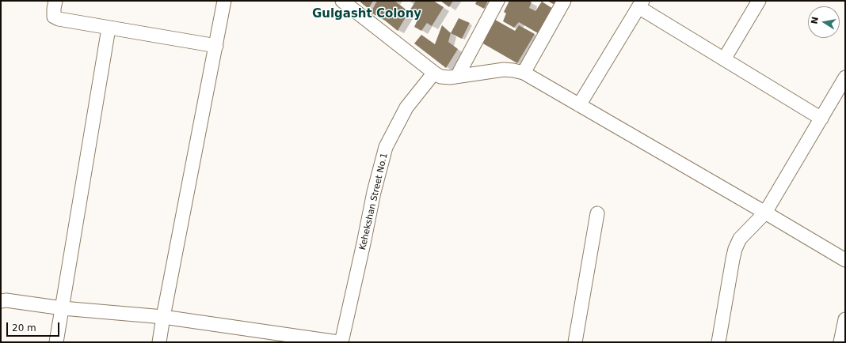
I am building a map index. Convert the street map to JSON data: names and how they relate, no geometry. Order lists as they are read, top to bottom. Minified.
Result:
{"streets":{"street":["Kehekshan Street No.1"]},"districts":["Gulgasht Colony"],"scale_bar":"20 m","north":"left"}
